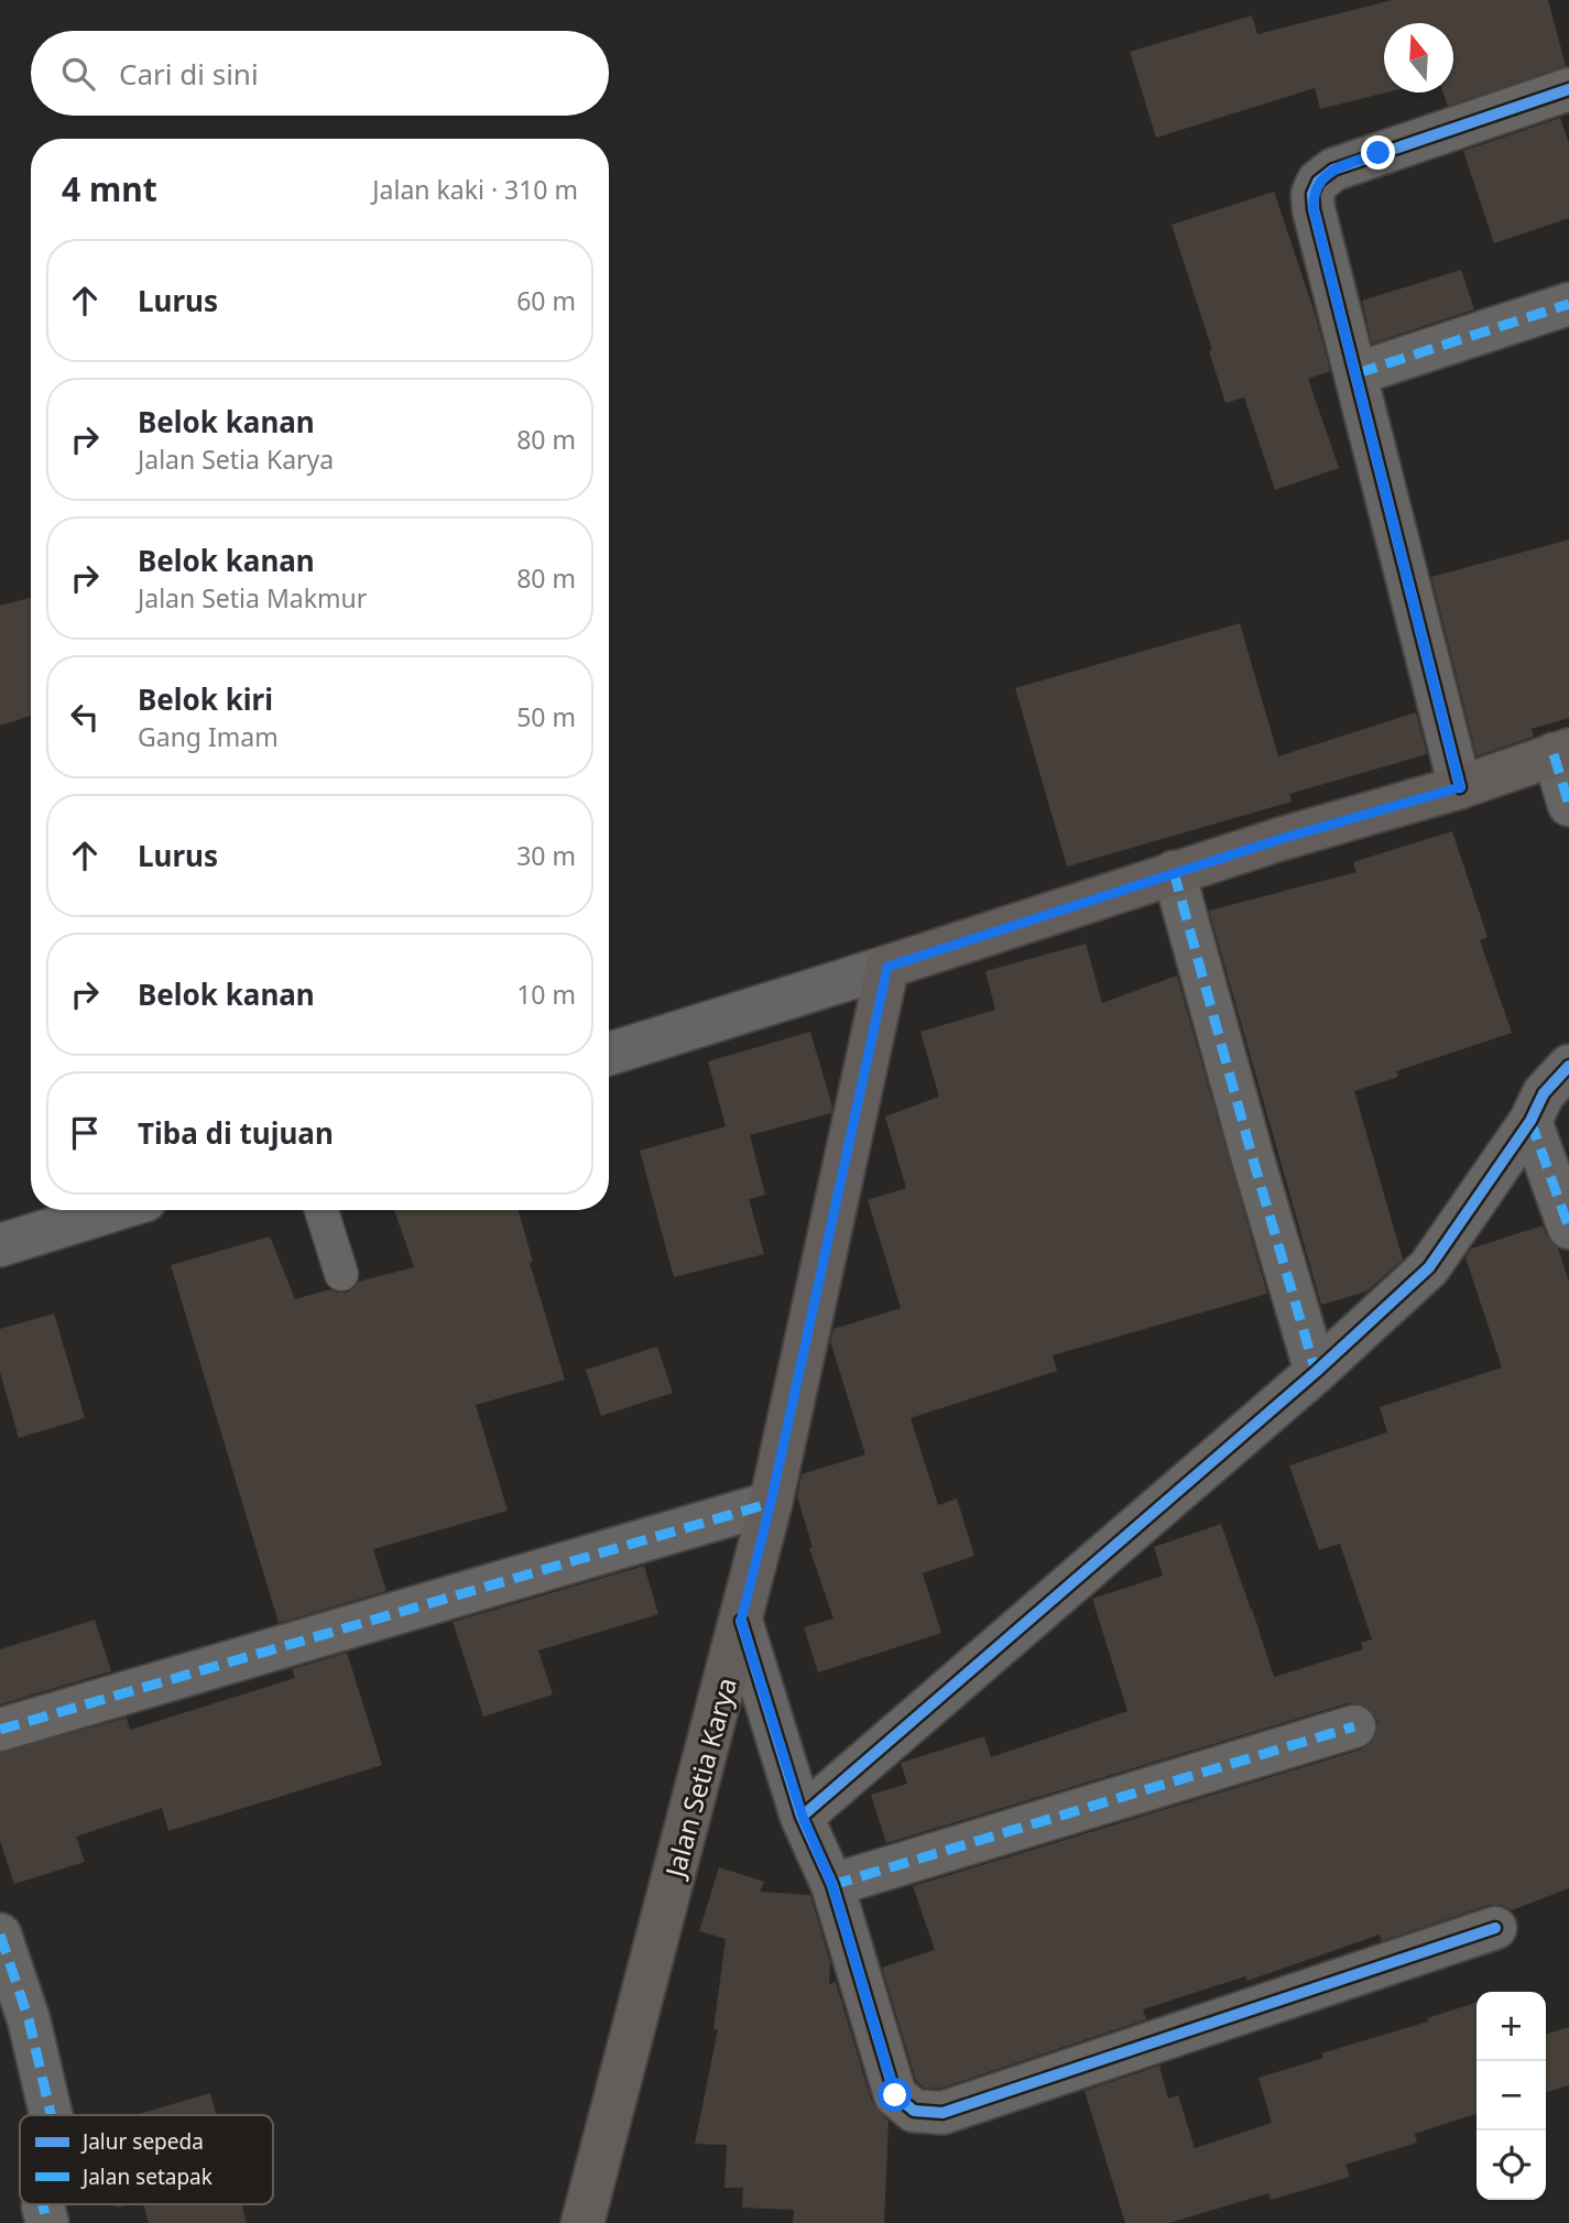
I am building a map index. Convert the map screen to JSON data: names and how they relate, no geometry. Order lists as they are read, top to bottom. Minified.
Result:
{"streets":{"main road":["Jalan Setia Karya"]},"legend":["Jalur sepeda","Jalan setapak"],"north":"top","page":{"search":"Cari di sini","heading":["4 mnt","Jalan kaki · 310 m"],"list":[["Lurus","60 m"],["Belok kanan","Jalan Setia Karya","80 m"],["Belok kanan","Jalan Setia Makmur","80 m"],["Belok kiri","Gang Imam","50 m"],["Lurus","30 m"],["Belok kanan","10 m"],"Tiba di tujuan"],"map_buttons":["+","−"]}}
